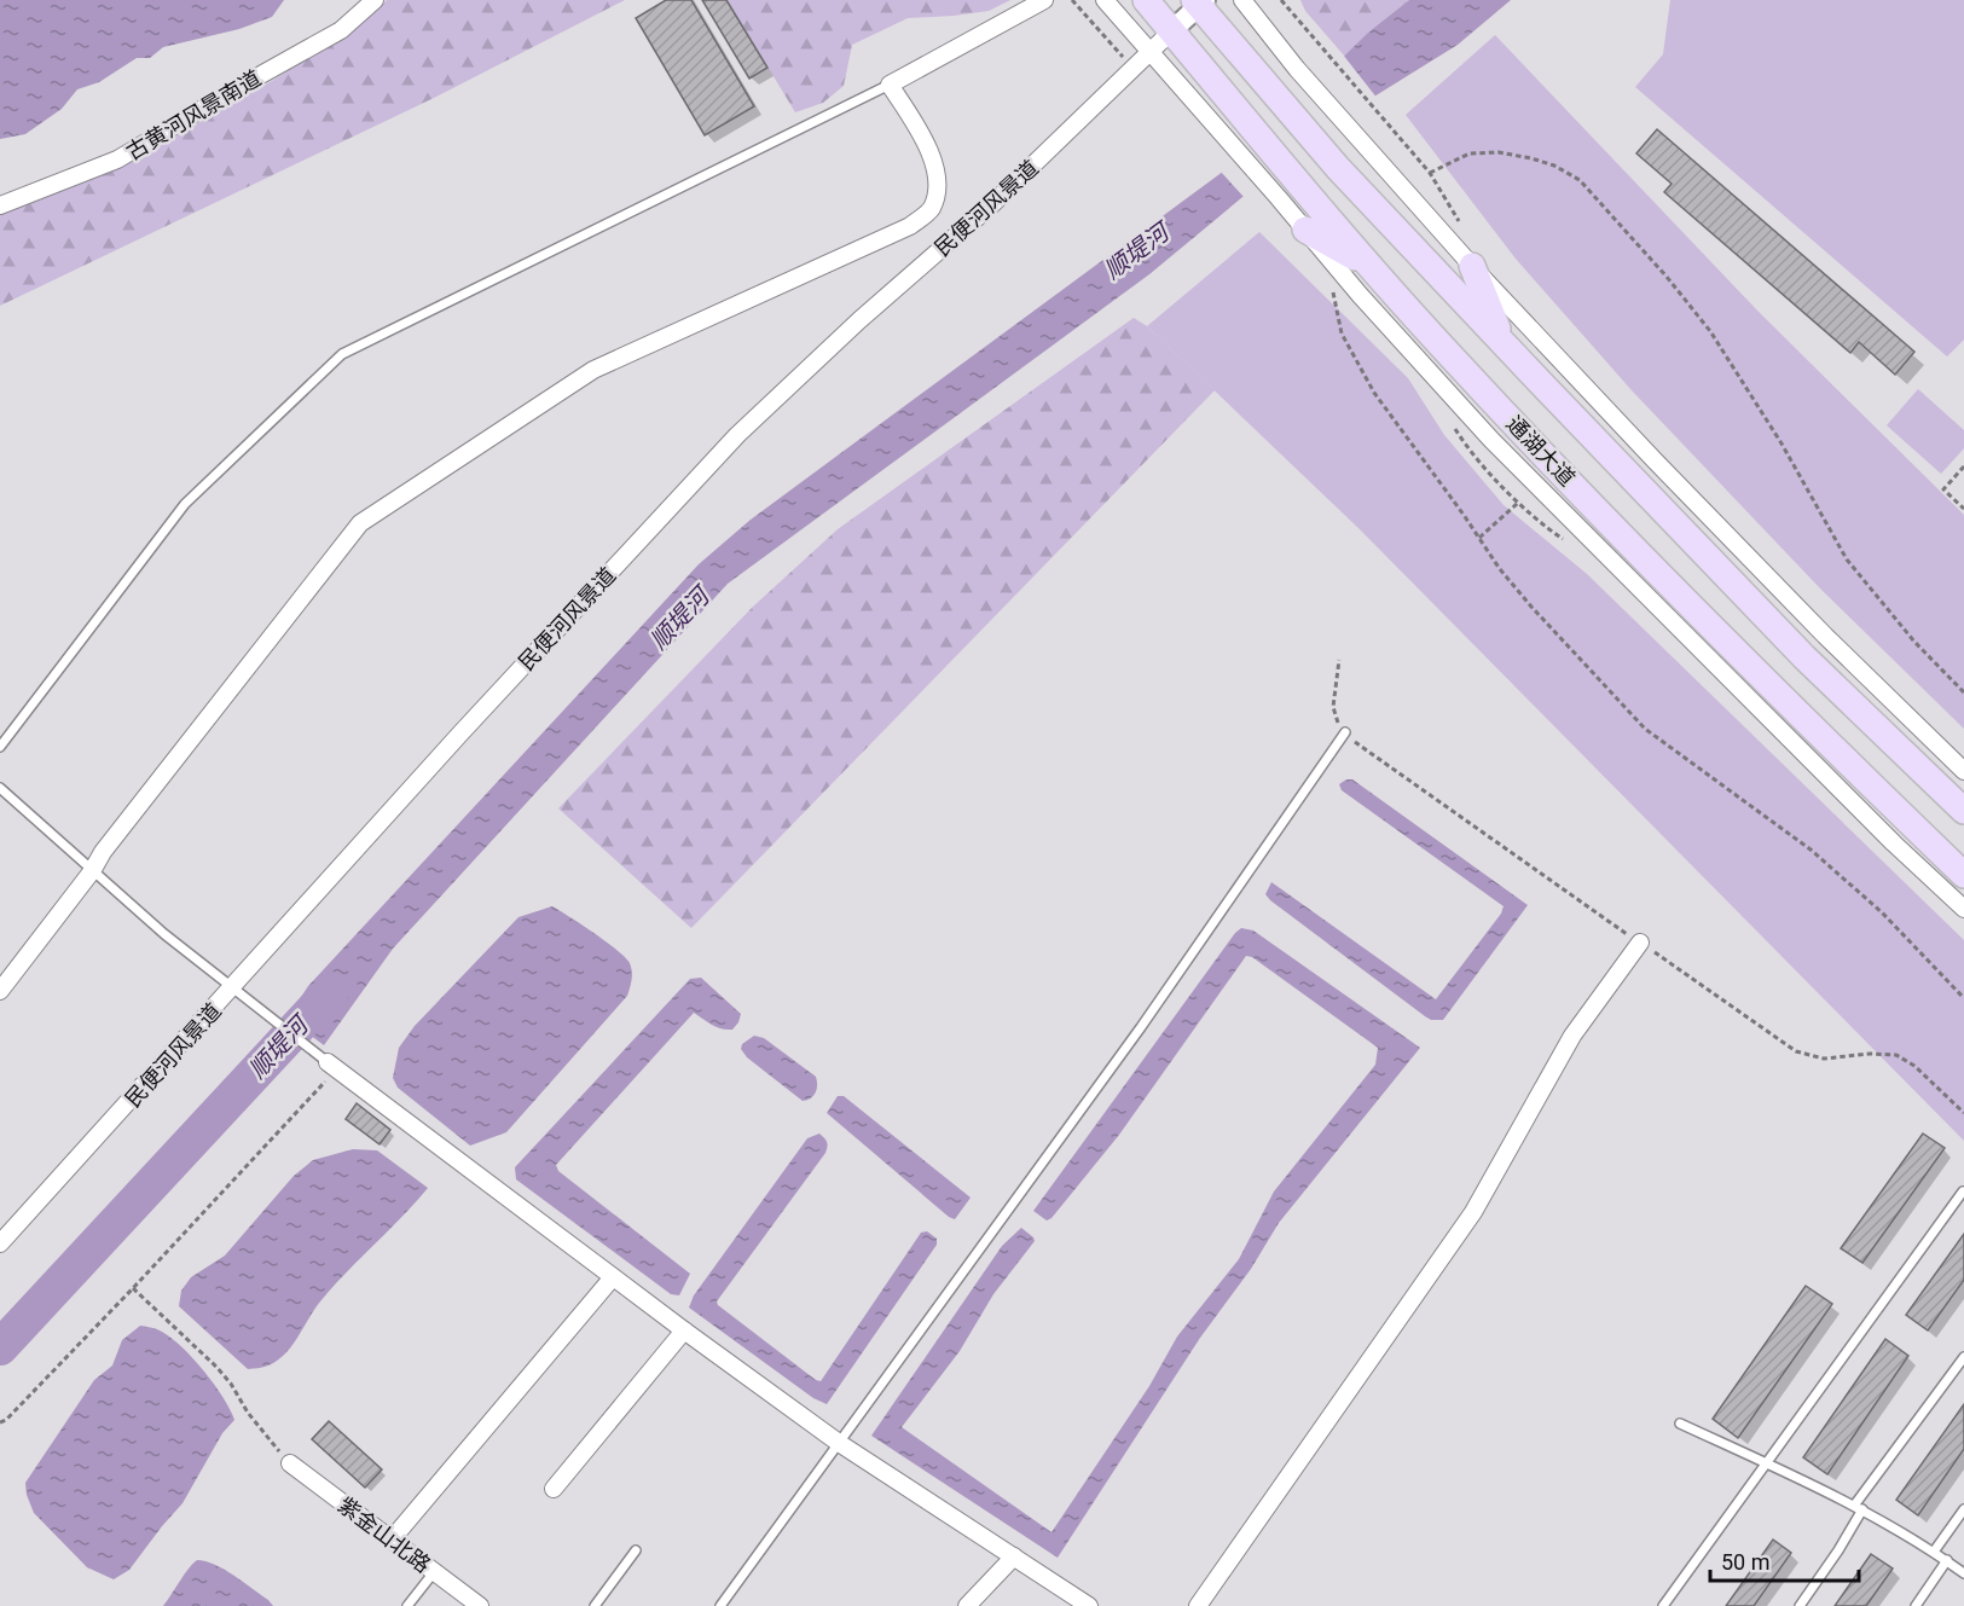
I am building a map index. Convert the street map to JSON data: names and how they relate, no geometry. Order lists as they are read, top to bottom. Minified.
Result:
{"streets":{"main road":["通湖大道"],"street":["古黄河风景南道","民便河风景道","紫金山北路"]},"crossings":[["民便河风景道","通湖大道"]],"water":["顺堤河"],"scale_bar":"50 m"}
